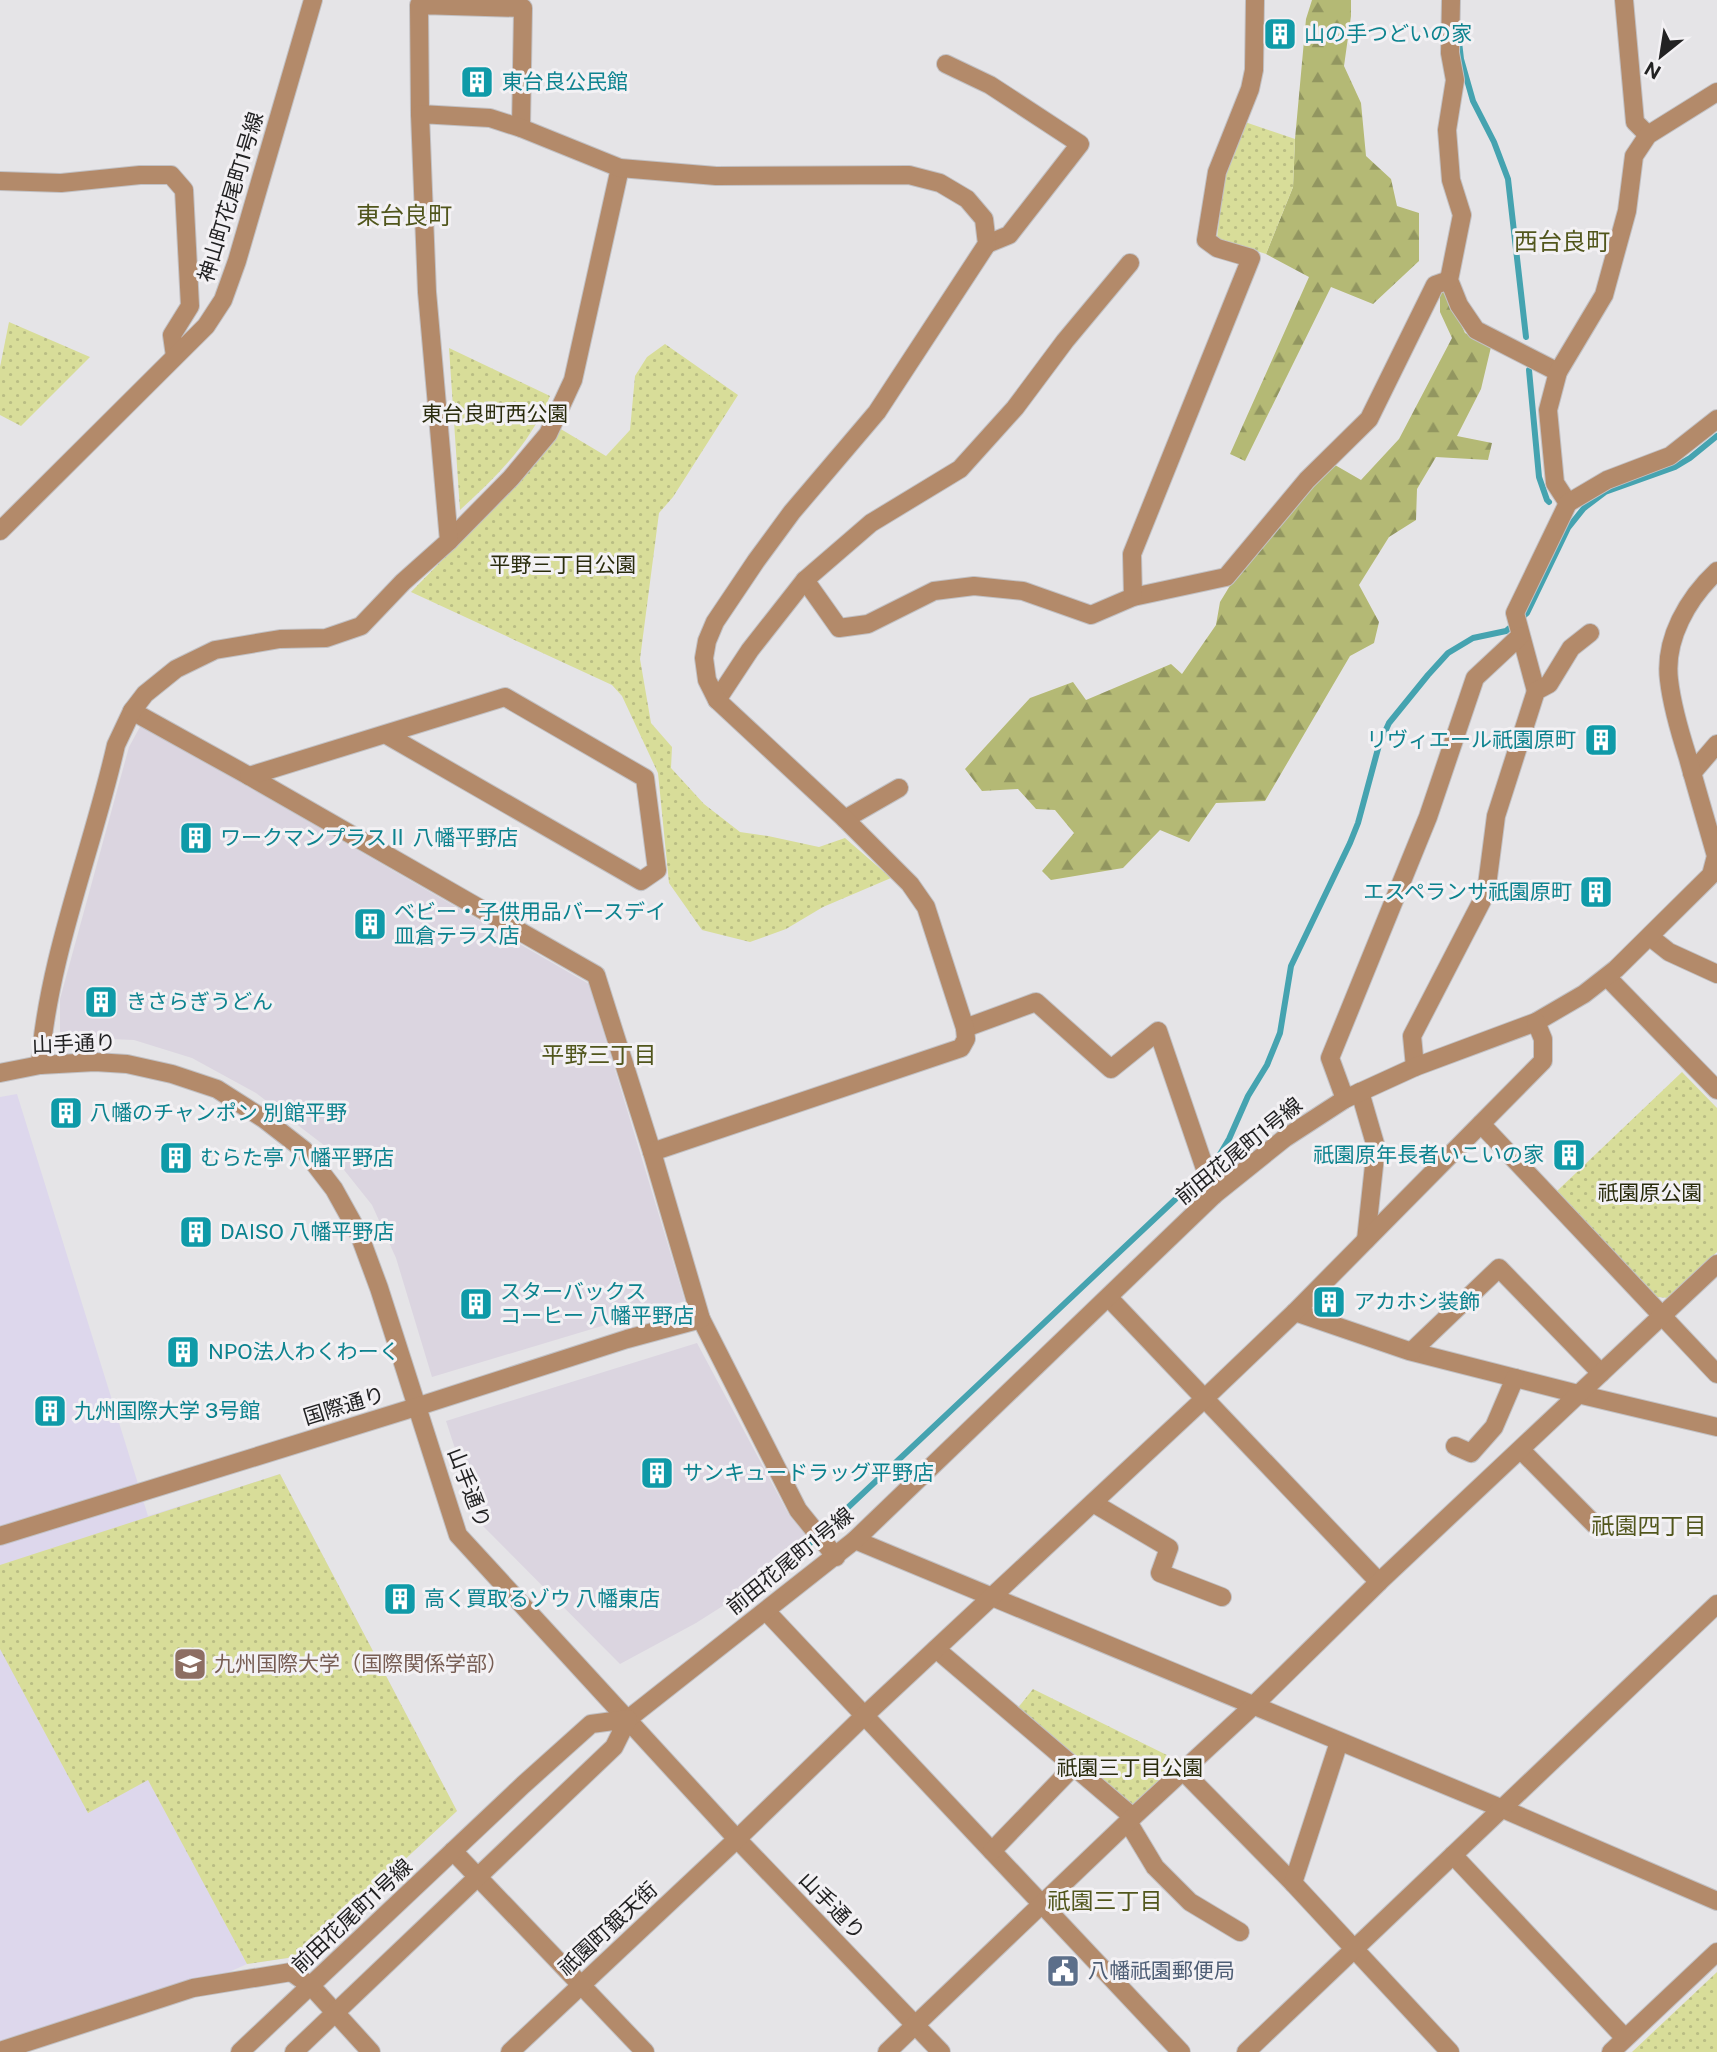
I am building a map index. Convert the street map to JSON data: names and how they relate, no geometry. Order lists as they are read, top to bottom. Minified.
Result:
{"streets":{"street":["神山町花尾町1号線","山手通り","前田花尾町1号線","国際通り","祇園町銀天街"]},"crossings":[["山手通り","前田花尾町1号線"],["山手通り","国際通り"],["山手通り","祇園町銀天街"],["前田花尾町1号線","祇園町銀天街"]],"districts":["東台良町","西台良町","平野三丁目","祇園四丁目","祇園三丁目"],"parks":["東台良町西公園","平野三丁目公園","祇園原公園","祇園三丁目公園"],"places":{"building":["山の手つどいの家","東台良公民館","リヴィエール祇園原町","ワークマンプラスⅡ 八幡平野店","エスペランサ祇園原町","ベビー・子供用品バースデイ 皿倉テラス店","きさらぎうどん","八幡のチャンポン 別館平野","祇園原年長者いこいの家","むらた亭 八幡平野店","DAISO 八幡平野店","アカホシ装飾","スターバックス コーヒー 八幡平野店","NPO法人わくわーく","九州国際大学 3号館","サンキュードラッグ平野店","高く買取るゾウ 八幡東店"],"school or university":["九州国際大学（国際関係学部）"],"public building":["八幡祇園郵便局"]},"north":"bottom left"}
